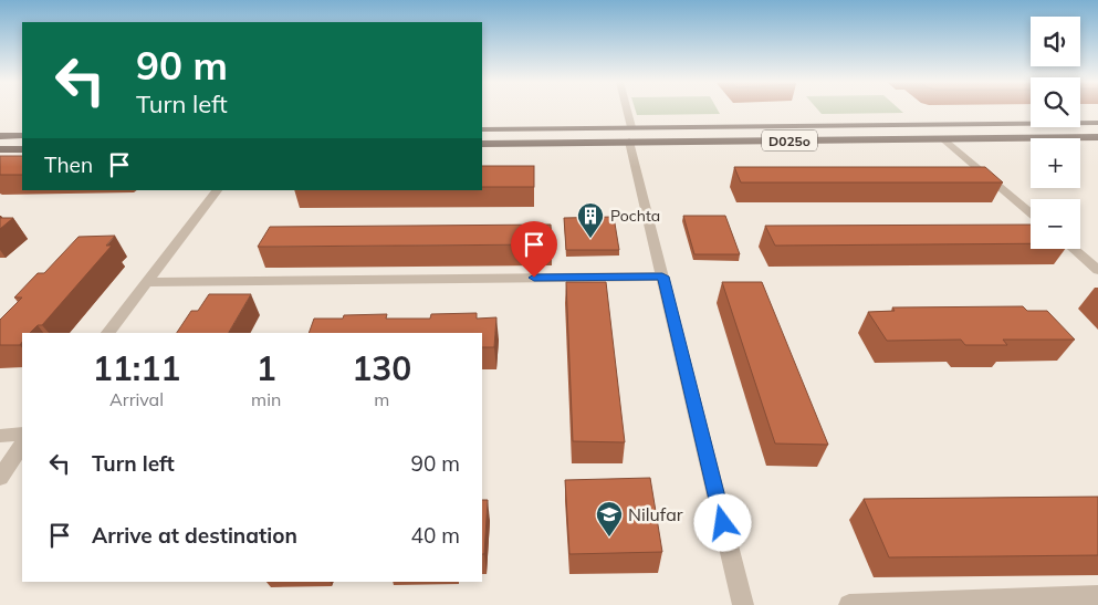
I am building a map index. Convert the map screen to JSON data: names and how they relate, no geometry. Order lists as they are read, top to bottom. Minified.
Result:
{"streets":{"main road":["D025o"]},"places":{"building":["Pochta"],"school or university":["Nilufar"]},"page":{"map_buttons":["+","−"],"turn":["90 m","Turn left"],"then":"Then","eta":["11:11","Arrival","1","min","130","m"],"list":[{"name":"Turn left","value":"90 m"},{"name":"Arrive at destination","value":"40 m"}]}}
